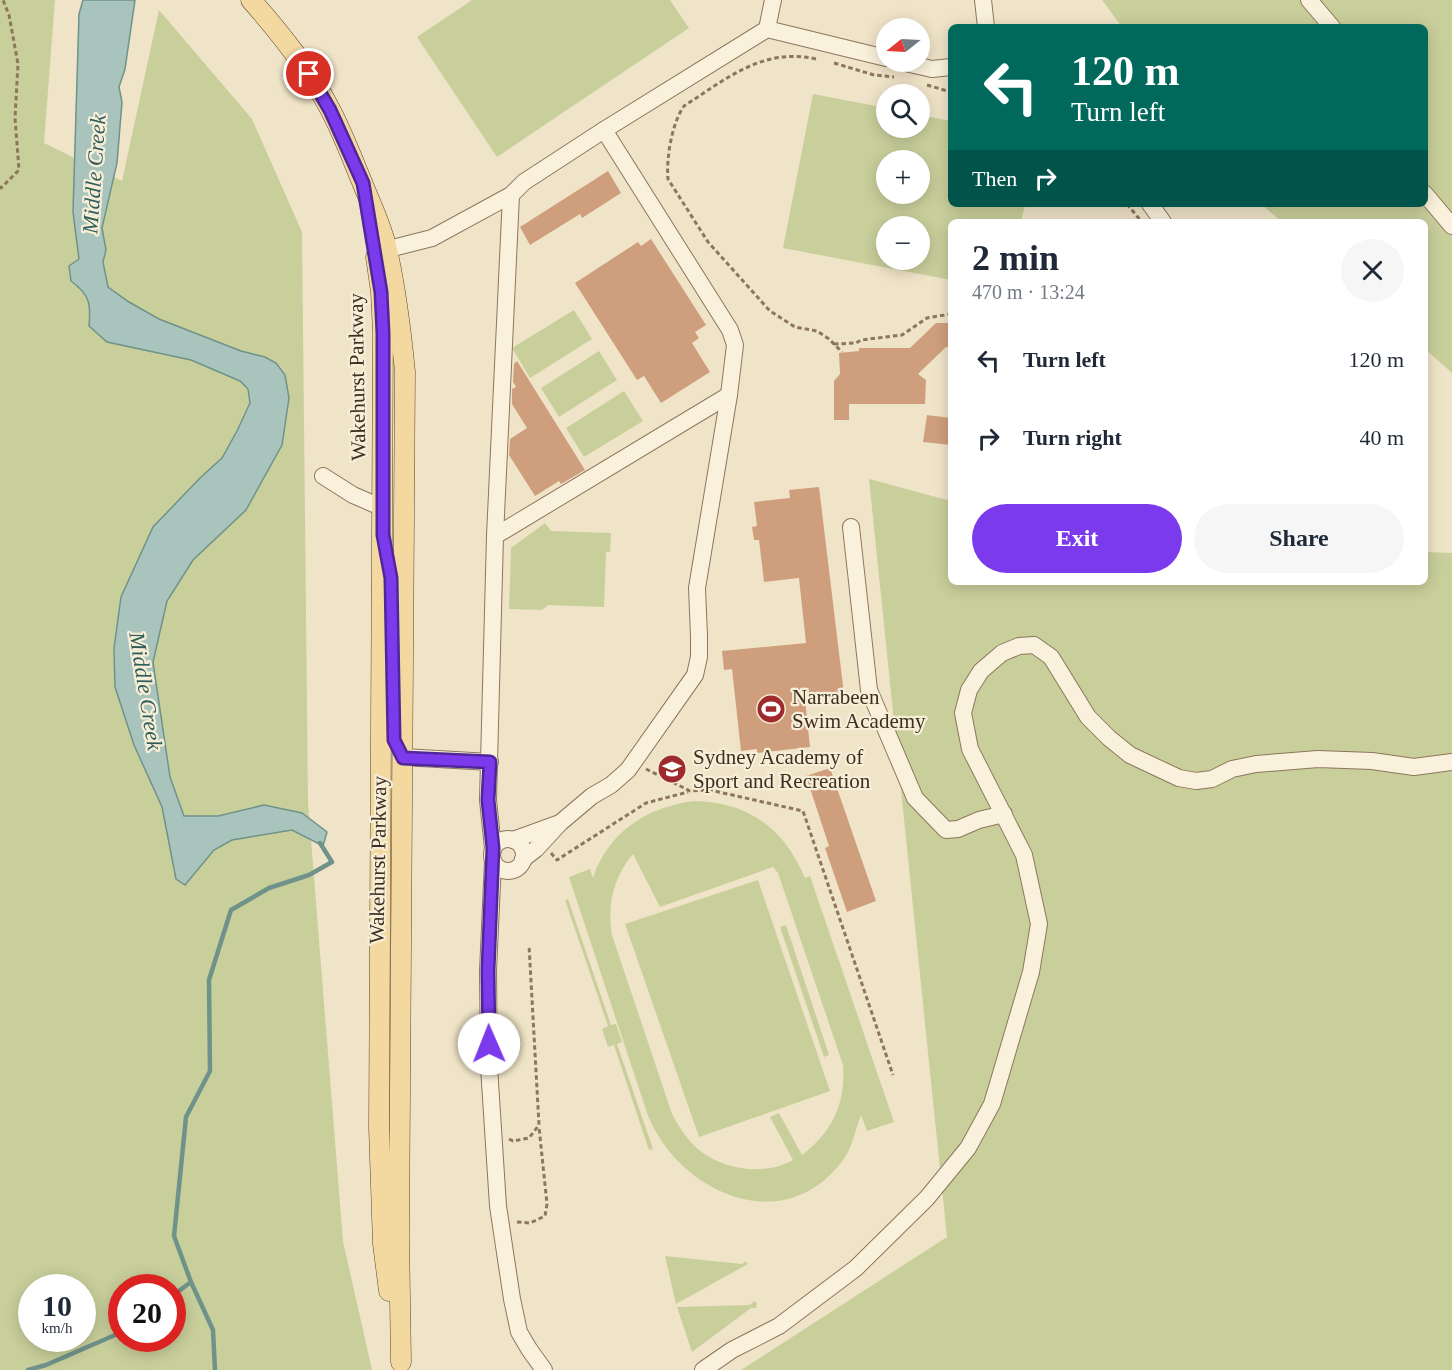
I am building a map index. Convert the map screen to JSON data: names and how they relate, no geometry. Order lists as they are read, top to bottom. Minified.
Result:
{"streets":{"main road":["Wakehurst Parkway"]},"water":["Middle Creek"],"places":{"sports":["Narrabeen Swim Academy"],"school or university":["Sydney Academy of Sport and Recreation"]},"north":"left","page":{"map_buttons":["+","−"],"turn":["120 m","Turn left"],"then":"Then","heading":["2 min","470 m · 13:24"],"list":[{"name":"Turn left","value":"120 m"},{"name":"Turn right","value":"40 m"}],"buttons":["Exit","Share"],"speed":"10 km/h","limit":"20"}}
